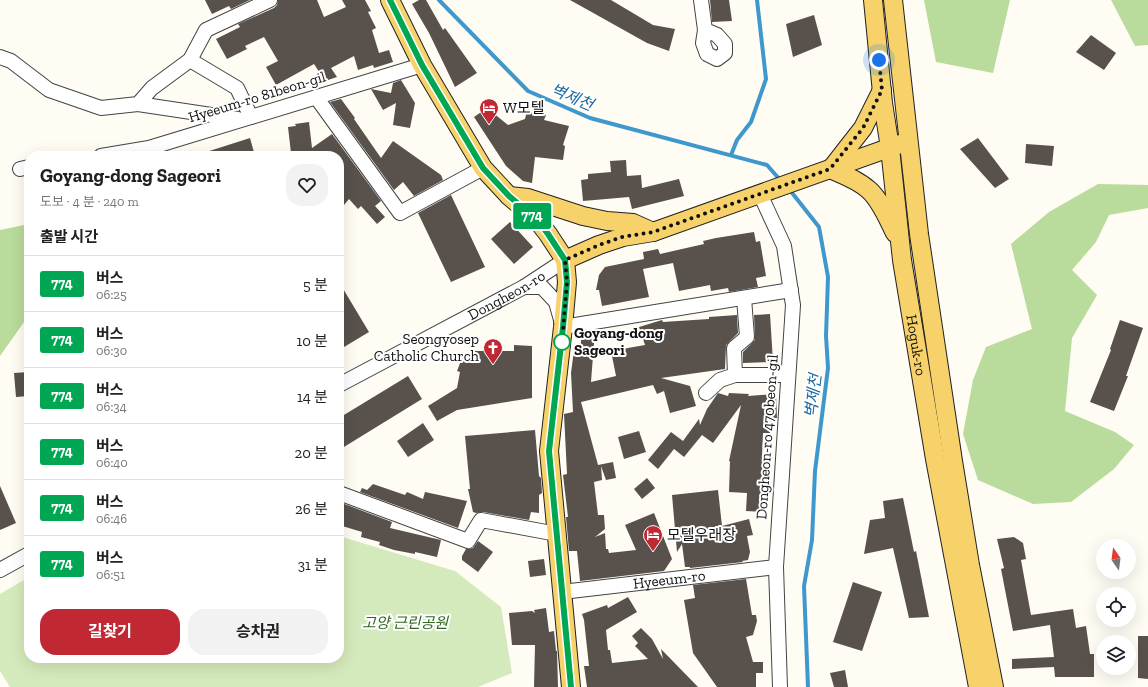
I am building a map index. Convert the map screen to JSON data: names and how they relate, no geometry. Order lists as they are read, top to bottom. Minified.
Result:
{"streets":{"main road":["Dongheon-ro","Hoguk-ro"],"street":["Hyeeum-ro 81beon-gil","Dongheon-ro 470beon-gil","Hyeeum-ro"]},"crossings":[["Dongheon-ro","Dongheon-ro 470beon-gil"],["Dongheon-ro 470beon-gil","Hyeeum-ro"]],"water":["벽제천"],"parks":["고양 근린공원"],"places":{"hotel":["W모텔","모텔우래장"],"other":["Goyang-dong Sageori"],"church":["Seongyosep Catholic Church"]},"lines":["bus line 774"],"north":"top","page":{"on_map":"774","heading":[["Goyang-dong Sageori","도보 · 4 분 · 240 m"],"출발 시간"],"list":[{"mark":"774","name":"버스","note":"06:25","value":"5 분"},{"mark":"774","name":"버스","note":"06:30","value":"10 분"},{"mark":"774","name":"버스","note":"06:34","value":"14 분"},{"mark":"774","name":"버스","note":"06:40","value":"20 분"},{"mark":"774","name":"버스","note":"06:46","value":"26 분"},{"mark":"774","name":"버스","note":"06:51","value":"31 분"}],"buttons":["길찾기","승차권"]}}
